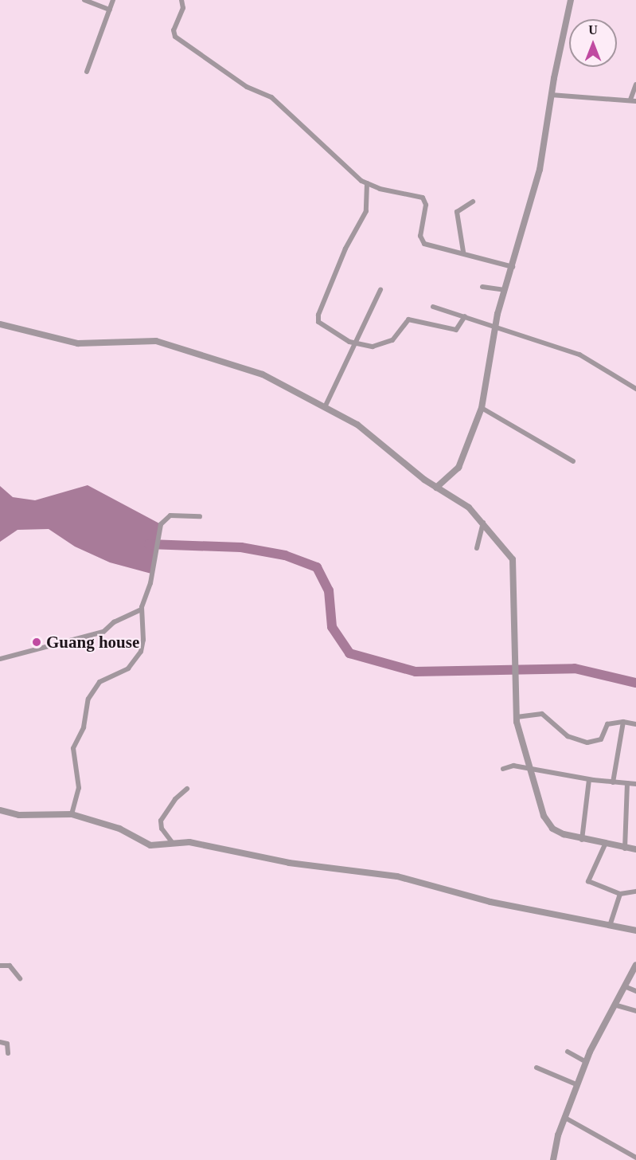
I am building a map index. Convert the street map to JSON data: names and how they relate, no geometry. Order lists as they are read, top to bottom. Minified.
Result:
{"places":["Guang house"],"north":"top"}
